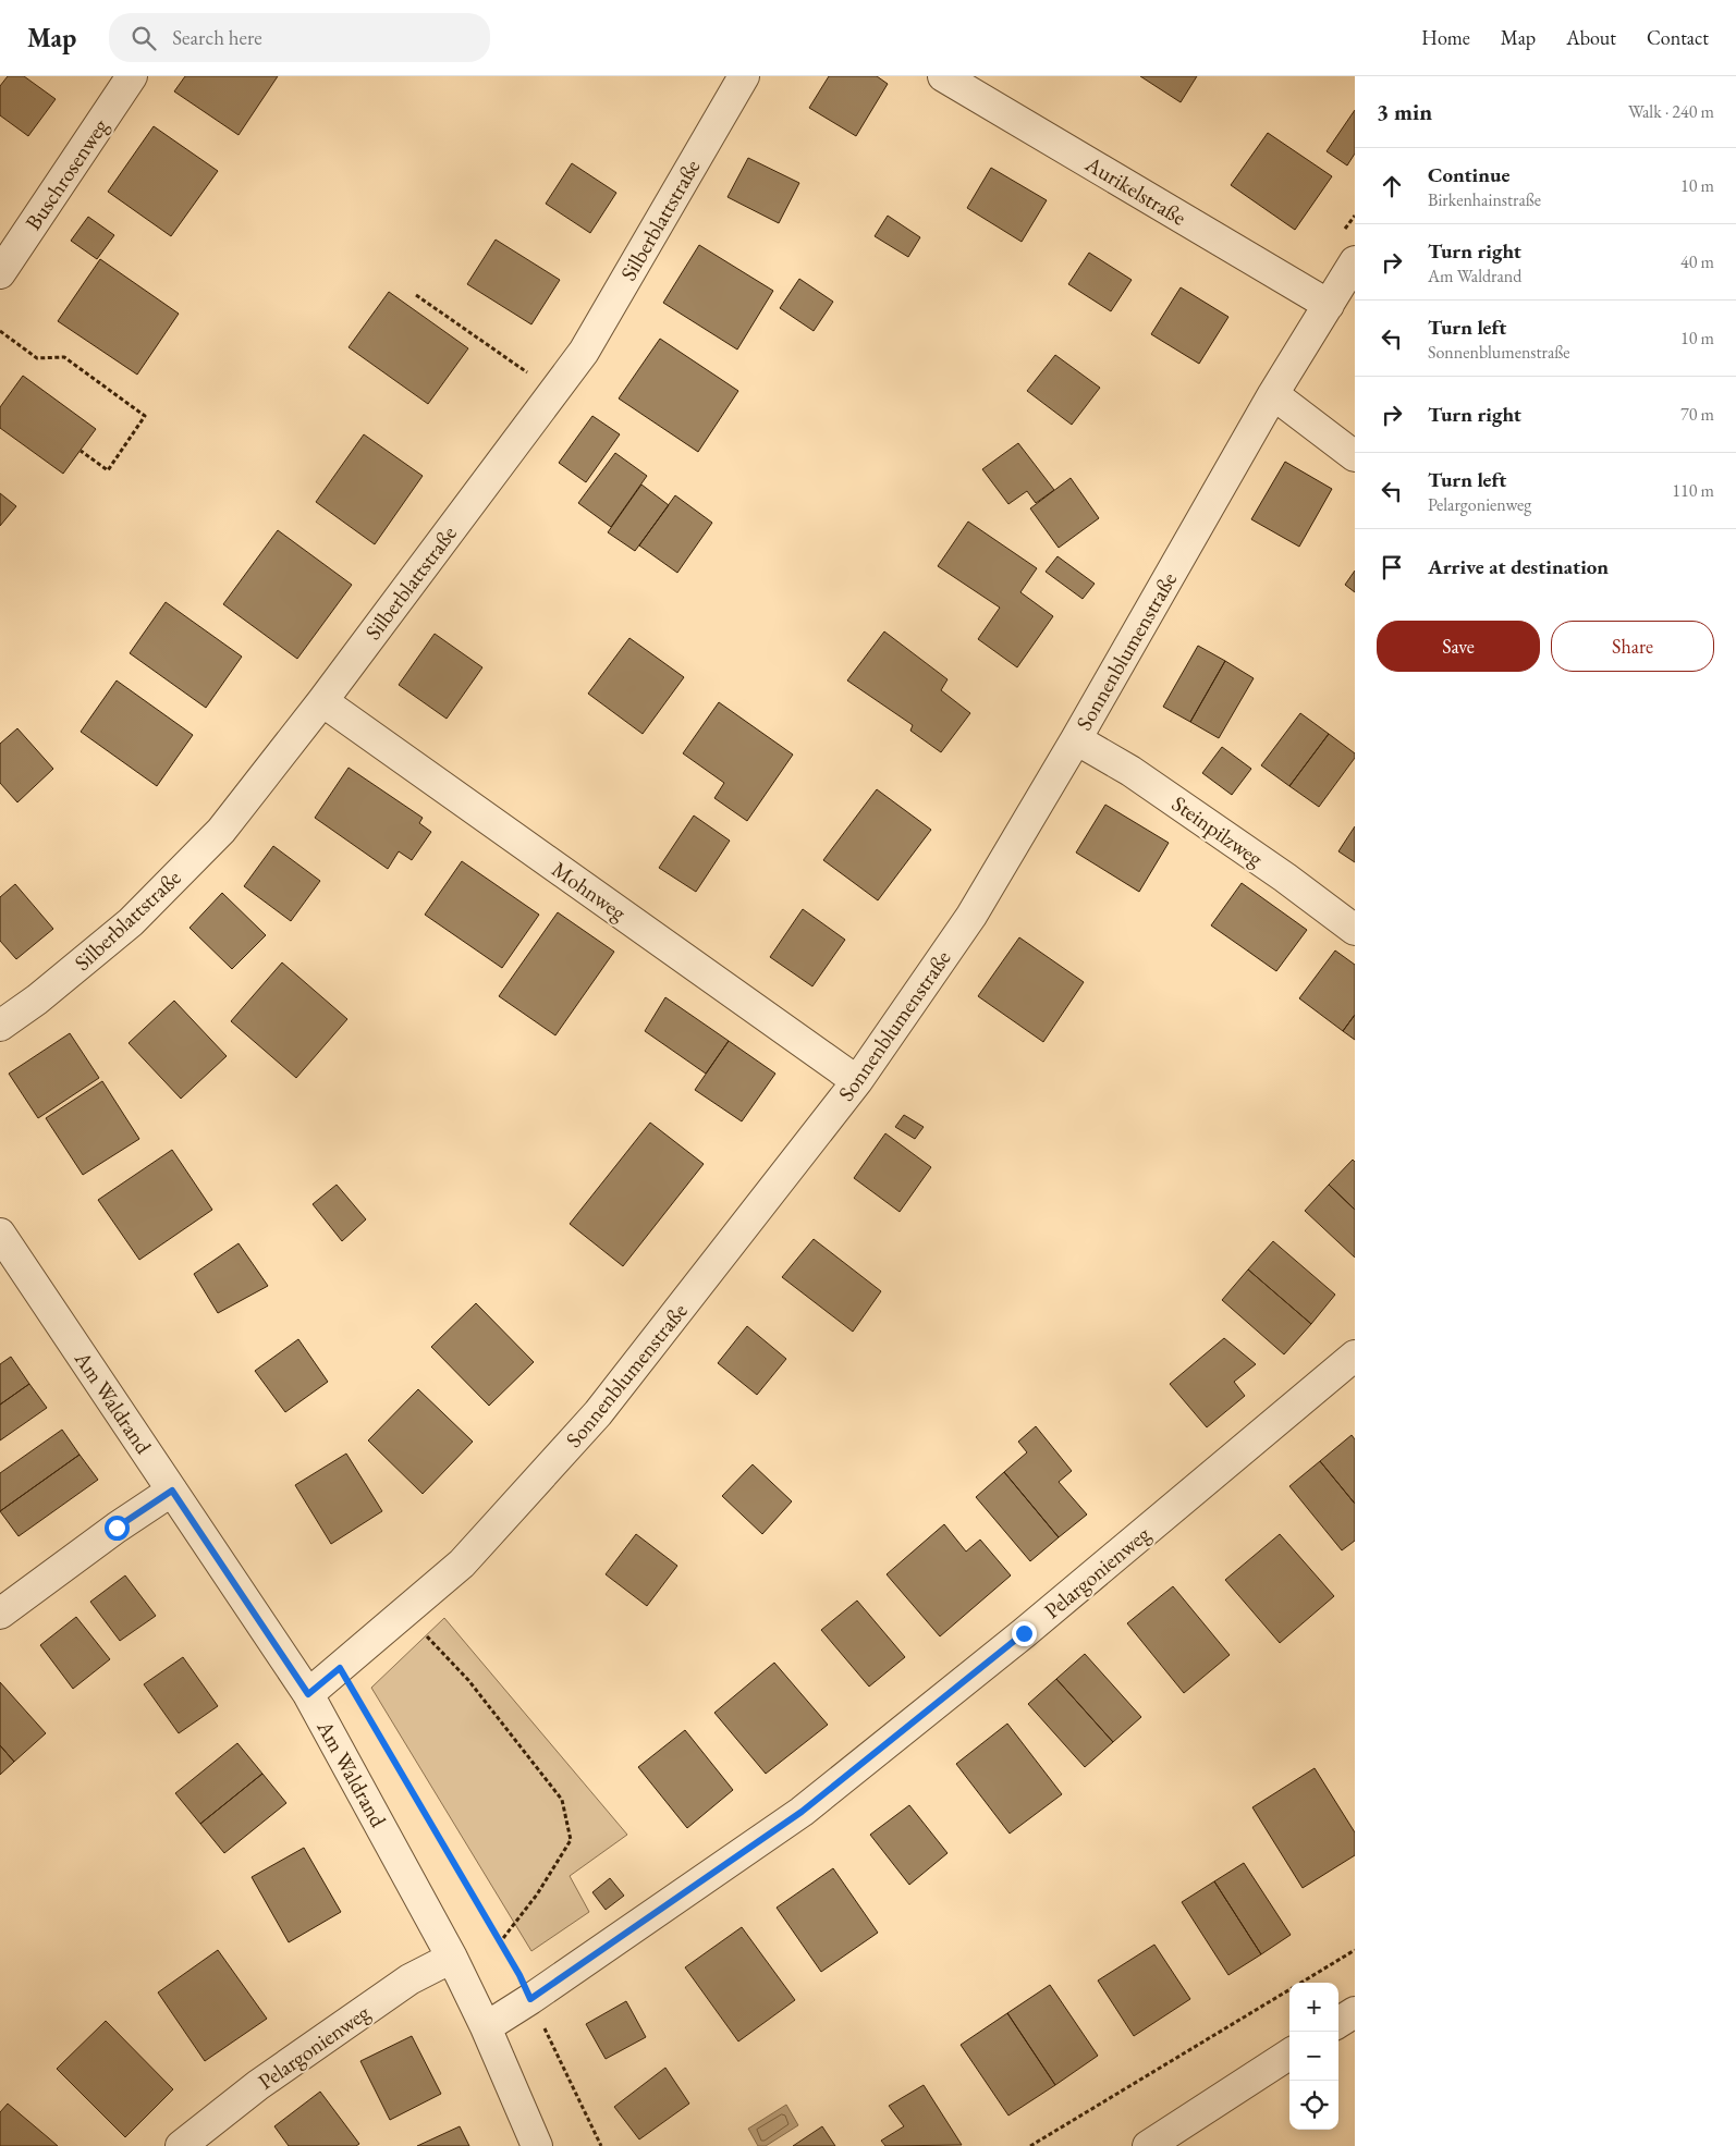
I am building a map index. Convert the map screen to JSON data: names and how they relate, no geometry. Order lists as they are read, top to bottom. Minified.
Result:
{"streets":{"street":["Buschrosenweg","Aurikelstraße","Silberblattstraße","Sonnenblumenstraße","Steinpilzweg","Mohnweg","Am Waldrand","Pelargonienweg"]},"crossings":[["Aurikelstraße","Sonnenblumenstraße"],["Silberblattstraße","Mohnweg"],["Sonnenblumenstraße","Steinpilzweg"],["Sonnenblumenstraße","Mohnweg"],["Sonnenblumenstraße","Am Waldrand"],["Am Waldrand","Pelargonienweg"]],"page":{"header":"Map","search":"Search here","nav":["Home","Map","About","Contact"],"heading":["3 min","Walk · 240 m"],"list":[["Continue","Birkenhainstraße","10 m"],["Turn right","Am Waldrand","40 m"],["Turn left","Sonnenblumenstraße","10 m"],["Turn right","70 m"],["Turn left","Pelargonienweg","110 m"],"Arrive at destination"],"buttons":["Save","Share"],"map_buttons":["+","−"]}}
